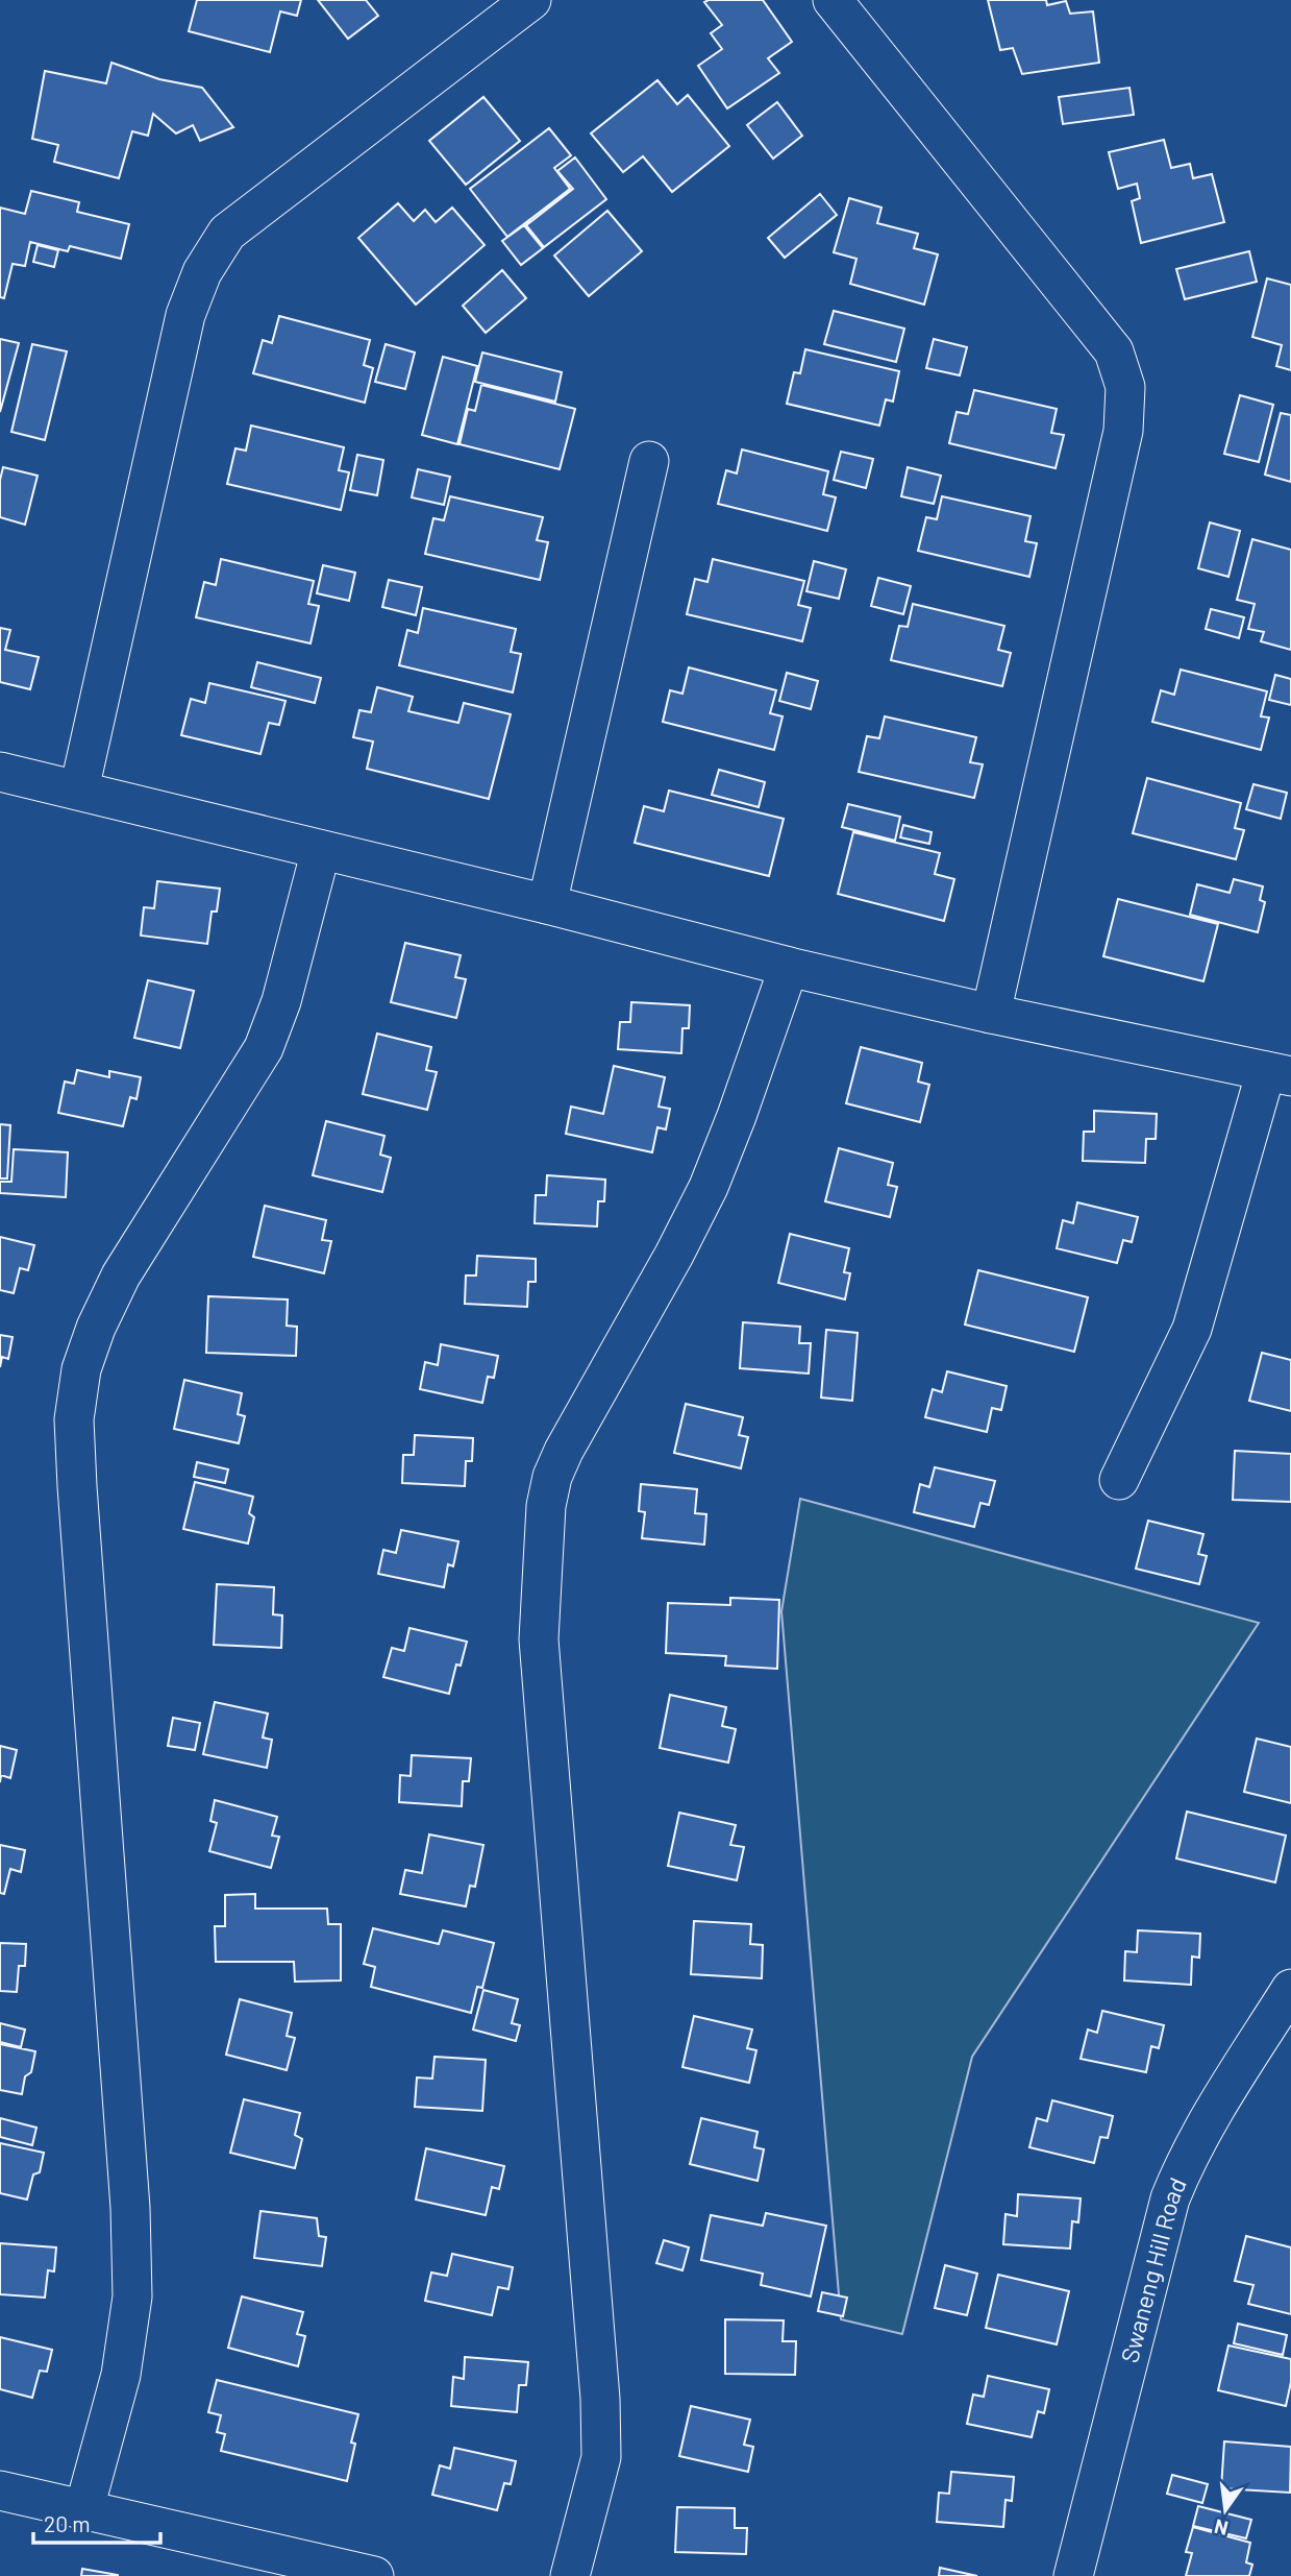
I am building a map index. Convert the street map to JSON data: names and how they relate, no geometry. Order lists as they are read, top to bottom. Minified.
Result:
{"streets":{"street":["Swaneng Hill Road"]},"scale_bar":"20 m","north":"bottom"}
